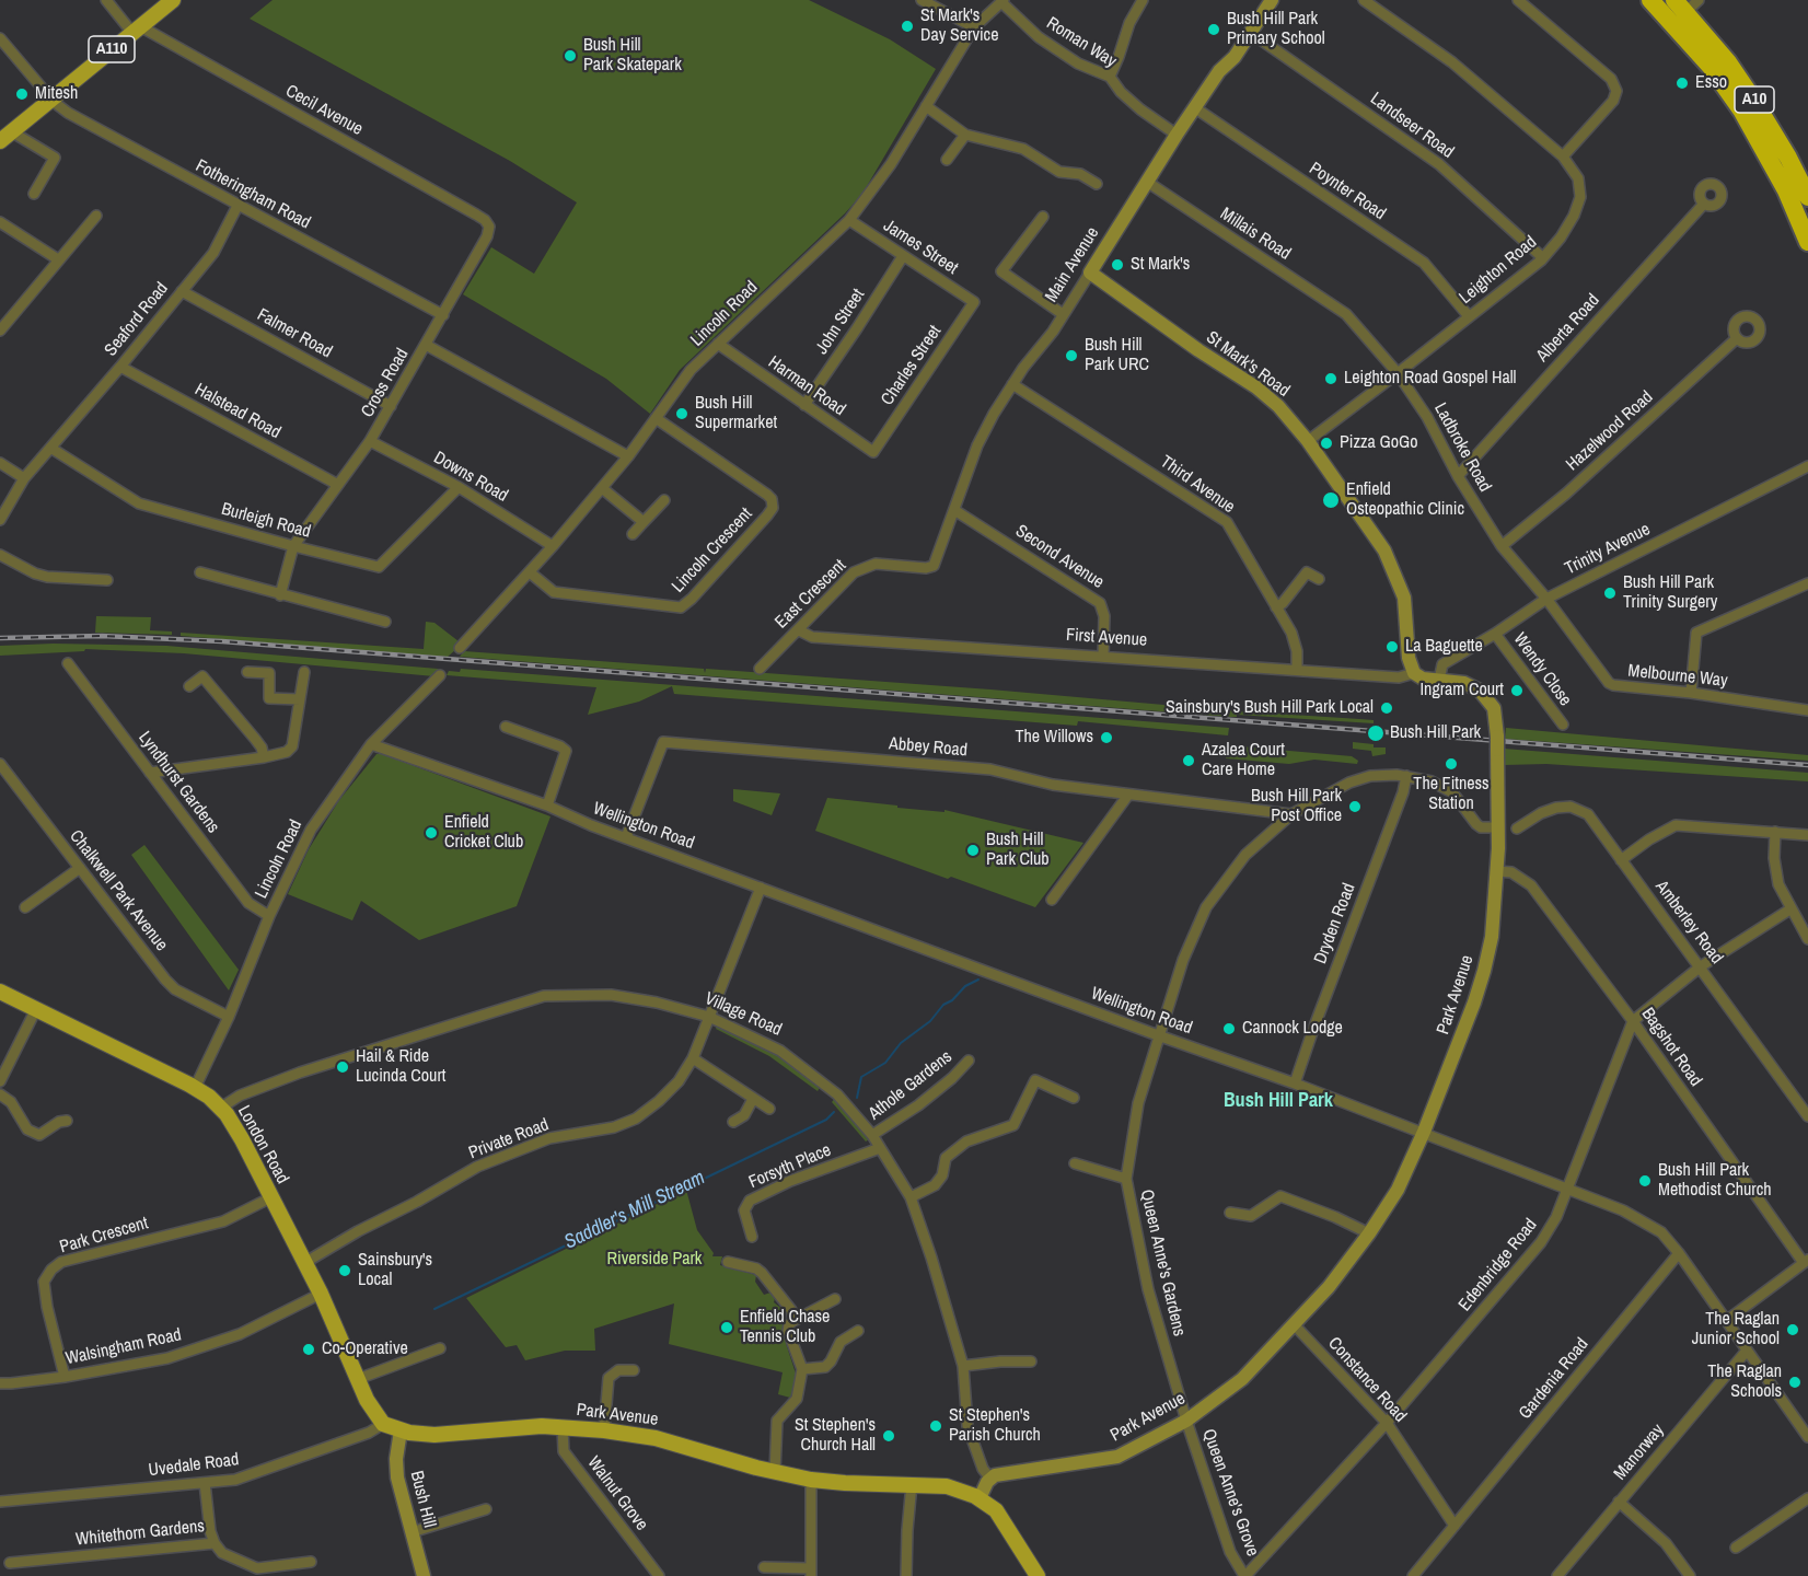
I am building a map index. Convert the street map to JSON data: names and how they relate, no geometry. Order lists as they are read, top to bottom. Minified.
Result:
{"streets":{"highway":["A10"],"main road":["A110","Park Avenue","London Road"],"street":["Roman Way","Cecil Avenue","Landseer Road","Poynter Road","Fotheringham Road","Millais Road","James Street","Main Avenue","Leighton Road","Lincoln Road","Seaford Road","John Street","Alberta Road","Falmer Road","St Mark's Road","Charles Street","Cross Road","Harman Road","Halstead Road","Hazelwood Road","Ladbroke Road","Downs Road","Third Avenue","Burleigh Road","Trinity Avenue","Lincoln Crescent","Second Avenue","East Crescent","First Avenue","Wendy Close","Melbourne Way","Abbey Road","Lyndhurst Gardens","Wellington Road","Chalkwell Park Avenue","Amberley Road","Dryden Road","Village Road","Bagshot Road","Athole Gardens","Private Road","Forsyth Place","Park Crescent","Queen Anne's Gardens","Edenbridge Road","Walsingham Road","Gardenia Road","Constance Road","Manorway","Uvedale Road","Queen Anne's Grove","Walnut Grove","Bush Hill","Whitethorn Gardens"]},"crossings":[["Roman Way","Main Avenue"],["Roman Way","Lincoln Road"],["A110","Cecil Avenue"],["A110","Fotheringham Road"],["Cecil Avenue","Cross Road"],["Landseer Road","Main Avenue"],["Landseer Road","Leighton Road"],["Poynter Road","Main Avenue"],["Poynter Road","Leighton Road"],["Fotheringham Road","Seaford Road"],["Fotheringham Road","Cross Road"],["Millais Road","Main Avenue"],["Millais Road","Ladbroke Road"],["James Street","Lincoln Road"],["James Street","John Street"],["James Street","Charles Street"],["Main Avenue","St Mark's Road"],["Main Avenue","Third Avenue"],["Main Avenue","Second Avenue"],["Main Avenue","East Crescent"],["Leighton Road","St Mark's Road"],["Leighton Road","Ladbroke Road"],["Lincoln Road","Harman Road"],["Lincoln Road","Downs Road"],["Lincoln Road","Lincoln Crescent"],["Lincoln Road","Lyndhurst Gardens"],["Lincoln Road","Wellington Road"],["Lincoln Road","Chalkwell Park Avenue"],["Lincoln Road","London Road"],["Seaford Road","Falmer Road"],["Seaford Road","Halstead Road"],["Seaford Road","Burleigh Road"],["John Street","Harman Road"],["Alberta Road","Ladbroke Road"],["Falmer Road","Cross Road"],["St Mark's Road","First Avenue"],["Charles Street","Harman Road"],["Cross Road","Halstead Road"],["Cross Road","Downs Road"],["Cross Road","Burleigh Road"],["Hazelwood Road","Ladbroke Road"],["Ladbroke Road","Trinity Avenue"],["Ladbroke Road","Melbourne Way"],["Downs Road","Burleigh Road"],["Third Avenue","First Avenue"],["Trinity Avenue","First Avenue"],["Trinity Avenue","Wendy Close"],["Trinity Avenue","Melbourne Way"],["Second Avenue","First Avenue"],["East Crescent","First Avenue"],["First Avenue","Park Avenue"],["First Avenue","Queen Anne's Gardens"],["Abbey Road","Wellington Road"],["Abbey Road","Queen Anne's Gardens"],["Wellington Road","Dryden Road"],["Wellington Road","Park Avenue"],["Wellington Road","Private Road"],["Wellington Road","Queen Anne's Gardens"],["Wellington Road","Edenbridge Road"],["Wellington Road","Gardenia Road"],["Wellington Road","Manorway"],["Amberley Road","Edenbridge Road"],["Dryden Road","Queen Anne's Gardens"],["Park Avenue","Village Road"],["Park Avenue","Bagshot Road"],["Park Avenue","London Road"],["Park Avenue","Queen Anne's Gardens"],["Park Avenue","Constance Road"],["Park Avenue","Uvedale Road"],["Park Avenue","Queen Anne's Grove"],["Park Avenue","Walnut Grove"],["Park Avenue","Bush Hill"],["Village Road","Athole Gardens"],["Village Road","Private Road"],["Village Road","London Road"],["Village Road","Forsyth Place"],["Bagshot Road","Edenbridge Road"],["Private Road","London Road"],["London Road","Park Crescent"],["London Road","Walsingham Road"],["London Road","Uvedale Road"],["Park Crescent","Walsingham Road"],["Queen Anne's Gardens","Queen Anne's Grove"],["Edenbridge Road","Constance Road"],["Edenbridge Road","Queen Anne's Grove"],["Gardenia Road","Constance Road"],["Uvedale Road","Whitethorn Gardens"]],"districts":["Bush Hill Park"],"water":["Saddler's Mill Stream"],"parks":["Riverside Park"],"places":["St Mark's Day Service","Bush Hill Park Primary School","Bush Hill Park Skatepark","Esso","Mitesh","St Mark's","Bush Hill Park URC","Leighton Road Gospel Hall","Bush Hill Supermarket","Pizza GoGo","Enfield Osteopathic Clinic","Bush Hill Park Trinity Surgery","La Baguette","Ingram Court","Sainsbury's Bush Hill Park Local","Bush Hill Park","The Willows","Azalea Court Care Home","The Fitness Station","Bush Hill Park Post Office","Enfield Cricket Club","Bush Hill Park Club","Cannock Lodge","Hail & Ride Lucinda Court","Bush Hill Park Methodist Church","Sainsbury's Local","Enfield Chase Tennis Club","The Raglan Junior School","Co-Operative","The Raglan Schools","St Stephen's Parish Church","St Stephen's Church Hall"]}
